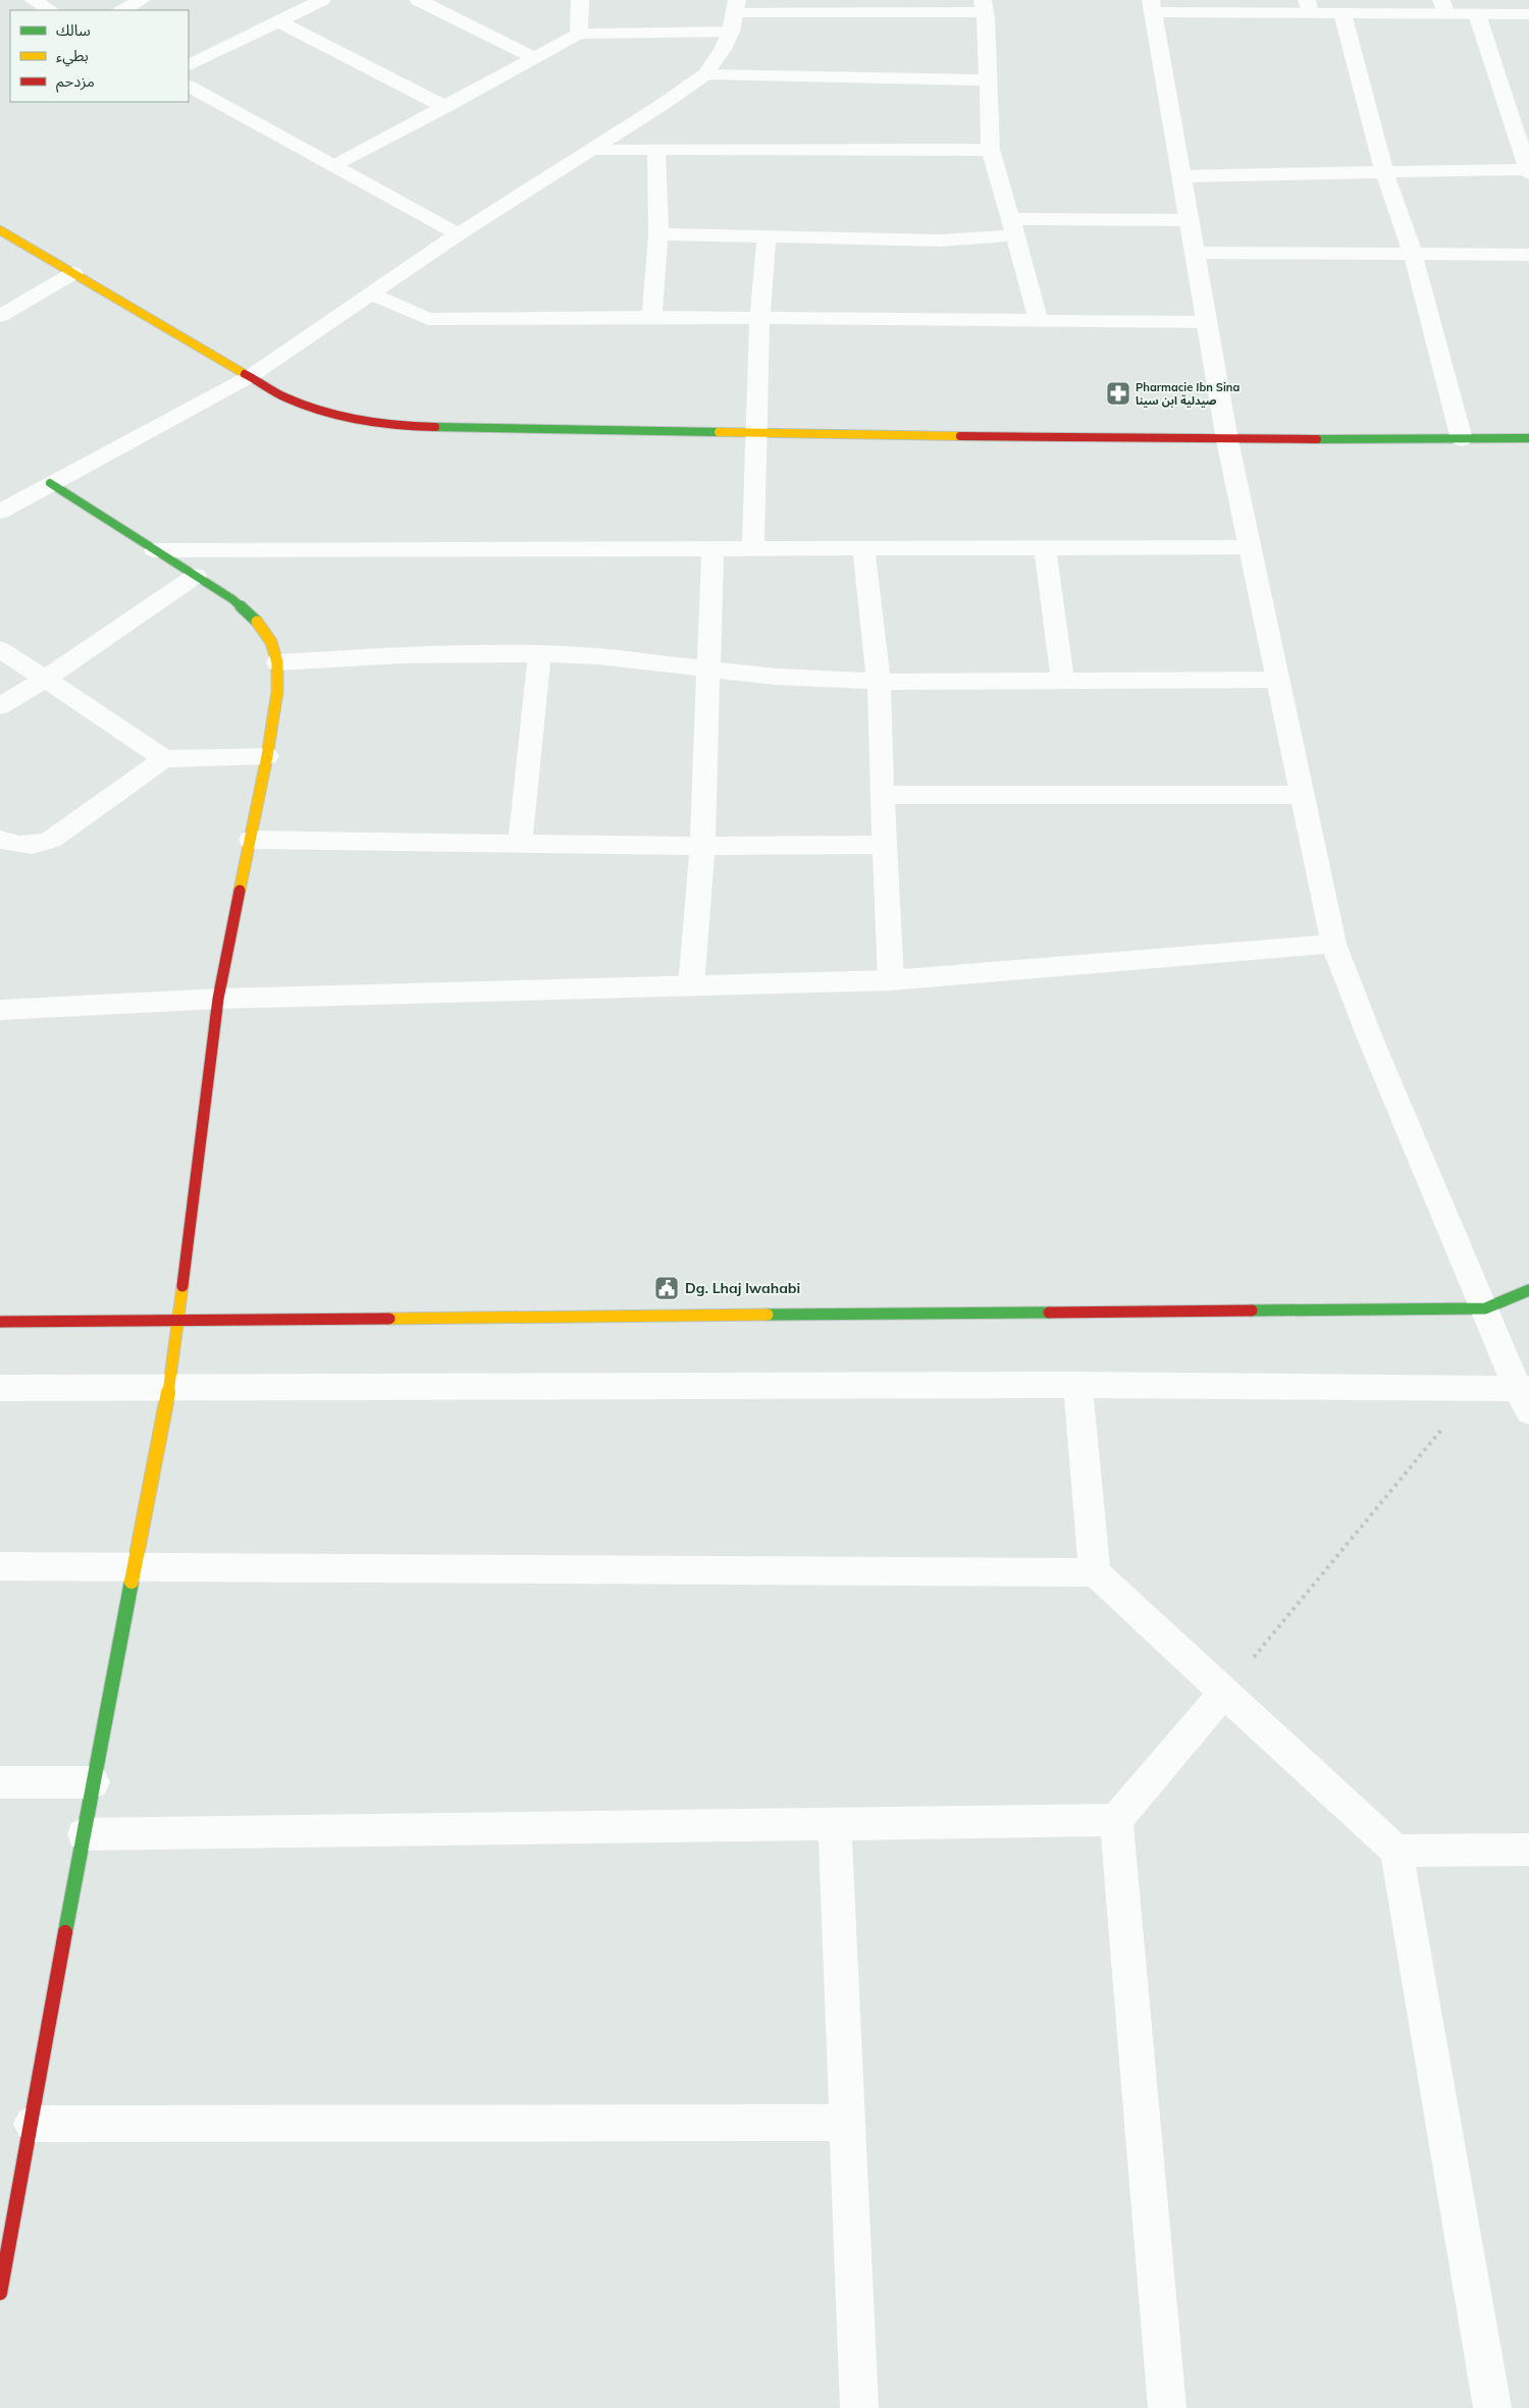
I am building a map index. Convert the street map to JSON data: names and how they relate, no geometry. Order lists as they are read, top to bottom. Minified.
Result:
{"places":{"pharmacy":["Pharmacie Ibn Sina صيدلية ابن سينا"],"public building":["Dg. Lhaj lwahabi"]},"legend":["سالك","بطيء","مزدحم"]}
